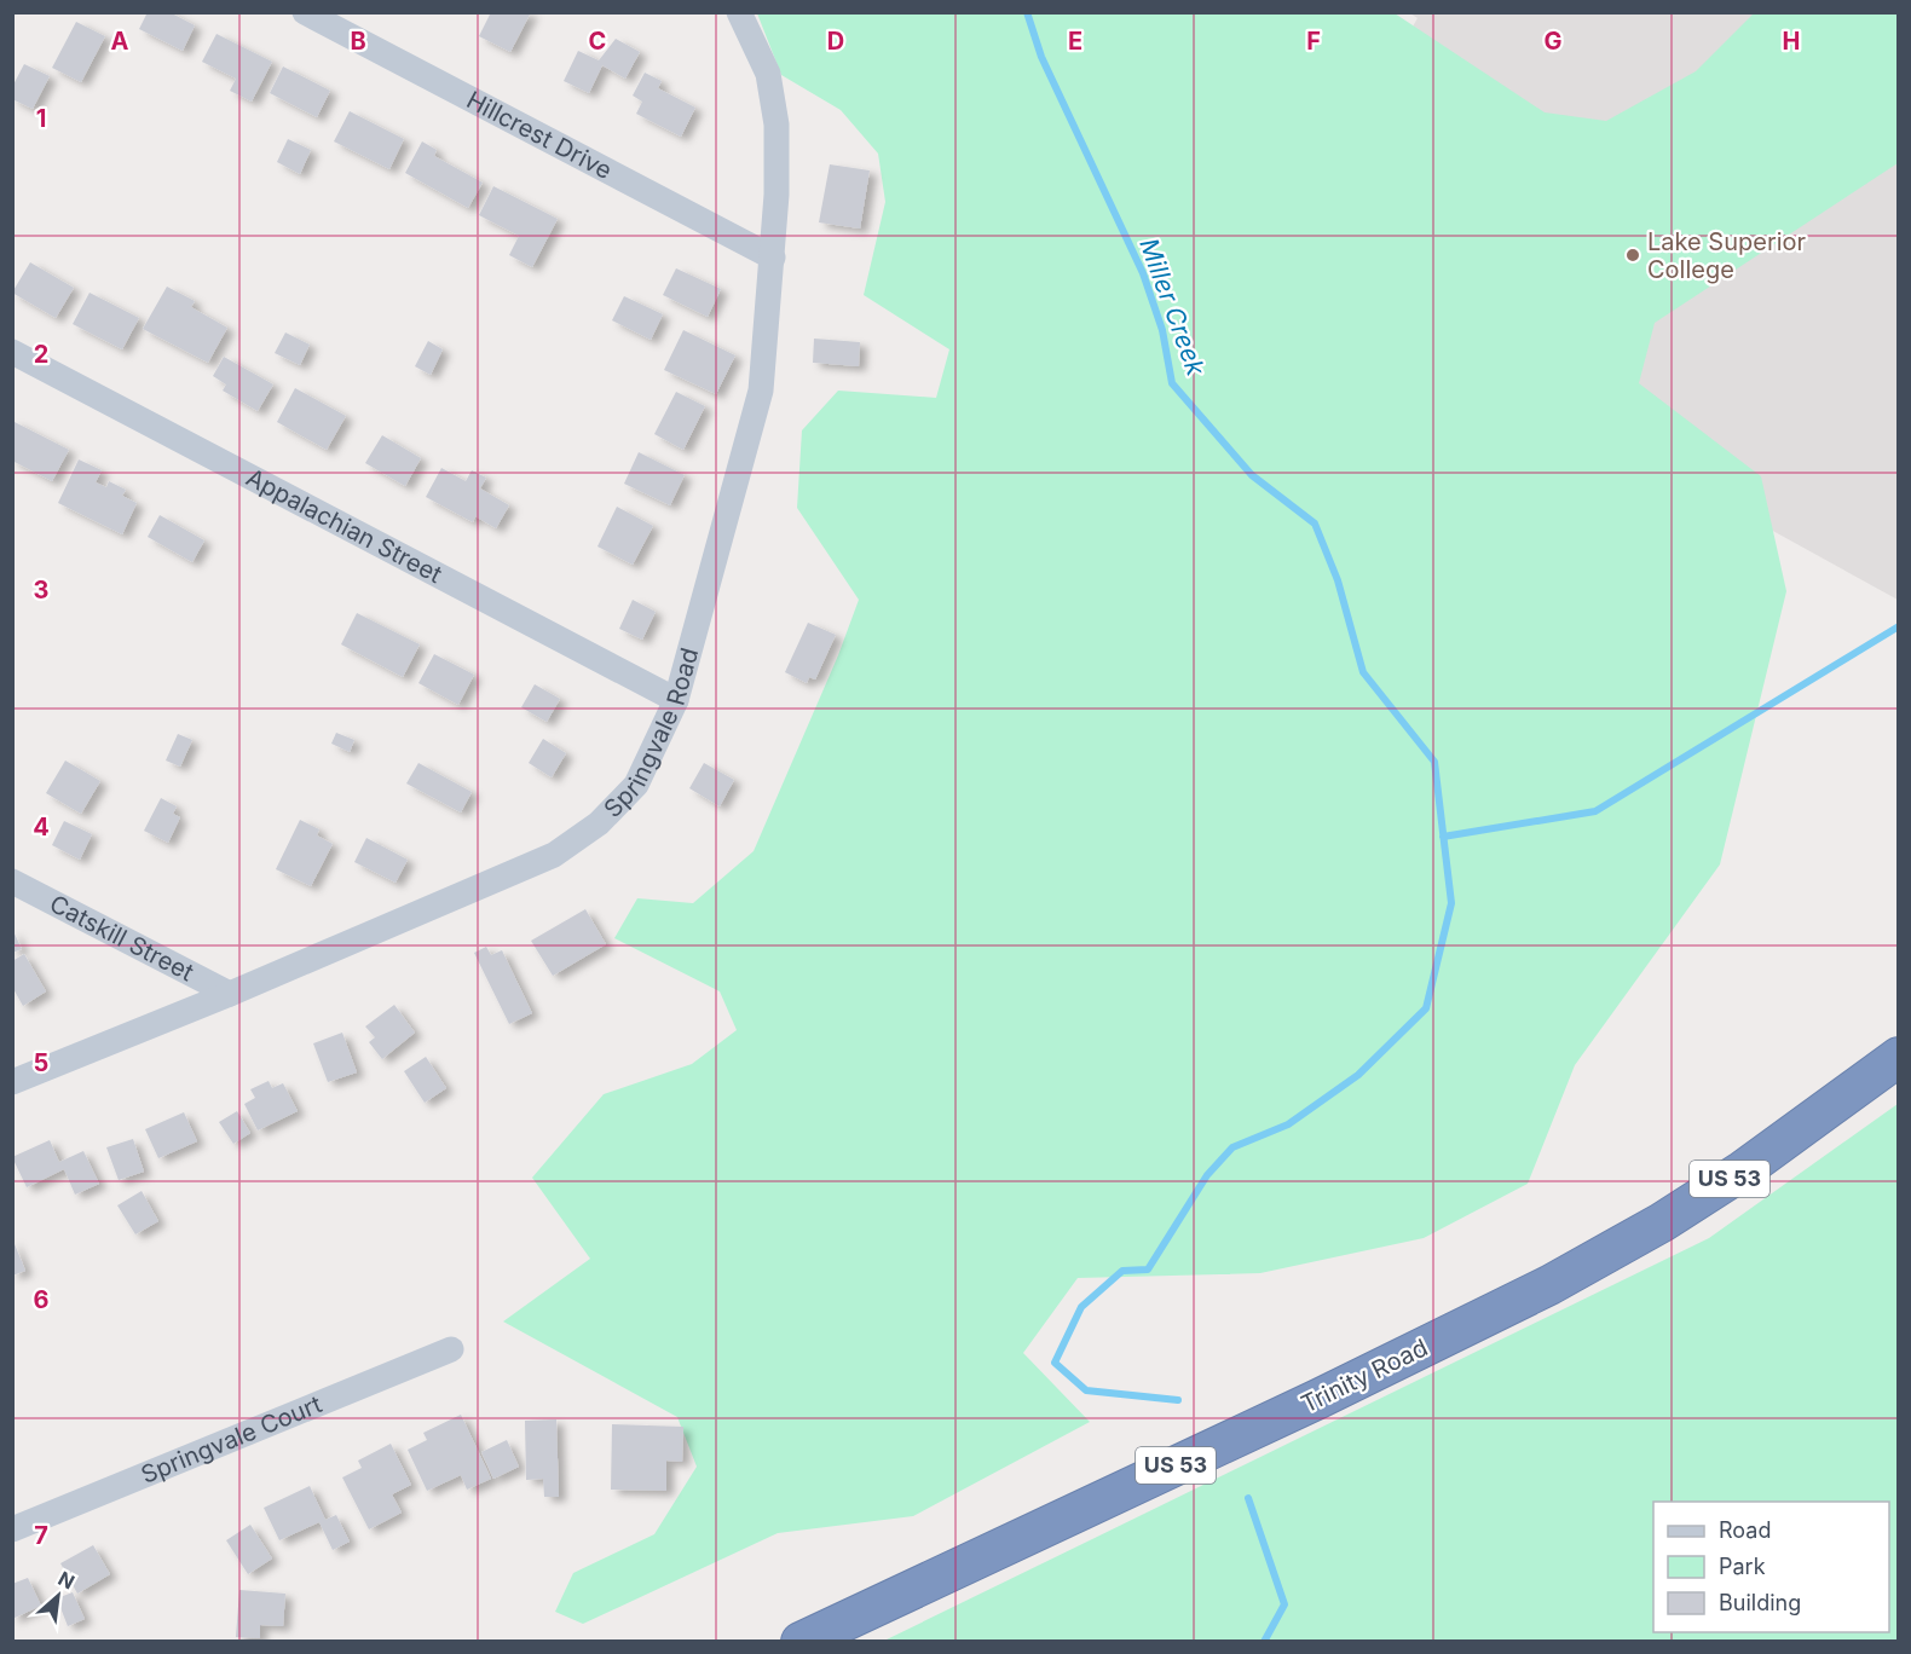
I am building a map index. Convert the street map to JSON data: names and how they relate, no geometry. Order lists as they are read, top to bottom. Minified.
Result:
{"streets":{"highway":["US 53","Trinity Road"],"street":["Hillcrest Drive","Appalachian Street","Springvale Road","Catskill Street","Springvale Court"]},"crossings":[["Hillcrest Drive","Springvale Road"],["Appalachian Street","Springvale Road"],["Springvale Road","Catskill Street"]],"water":["Miller Creek"],"places":["Lake Superior College"],"legend":["Road","Park","Building"],"north":"top right","grid":{"columns":["A","B","C","D","E","F","G","H"],"rows":["1","2","3","4","5","6","7"]}}
